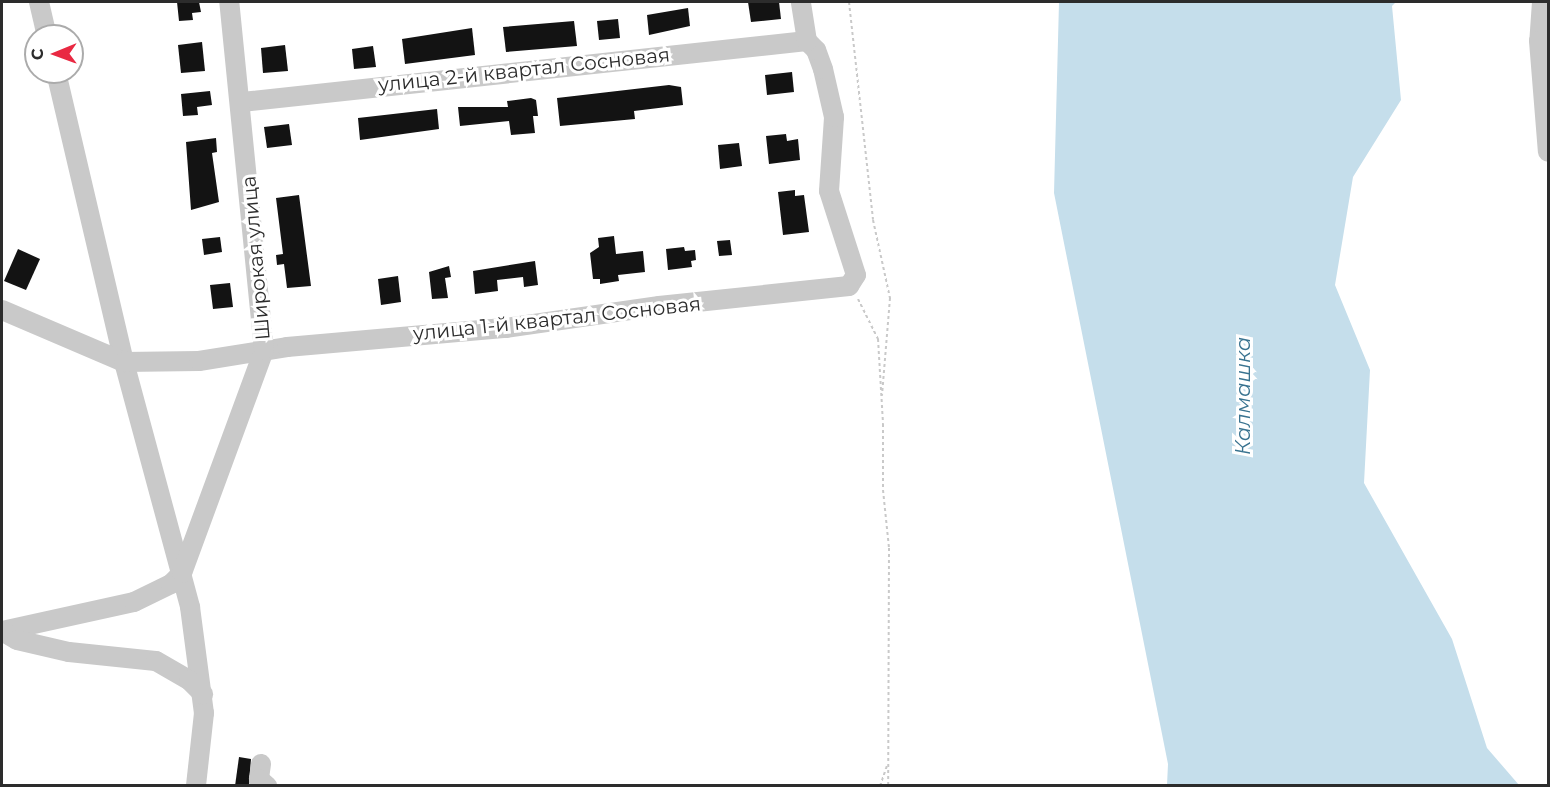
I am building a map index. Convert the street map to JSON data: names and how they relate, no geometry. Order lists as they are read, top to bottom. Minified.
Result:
{"streets":{"street":["улица 2-й квартал Сосновая","Широкая улица","улица 1-й квартал Сосновая"]},"crossings":[["улица 2-й квартал Сосновая","Широкая улица"],["Широкая улица","улица 1-й квартал Сосновая"]],"water":["Калмашка"],"north":"left"}
